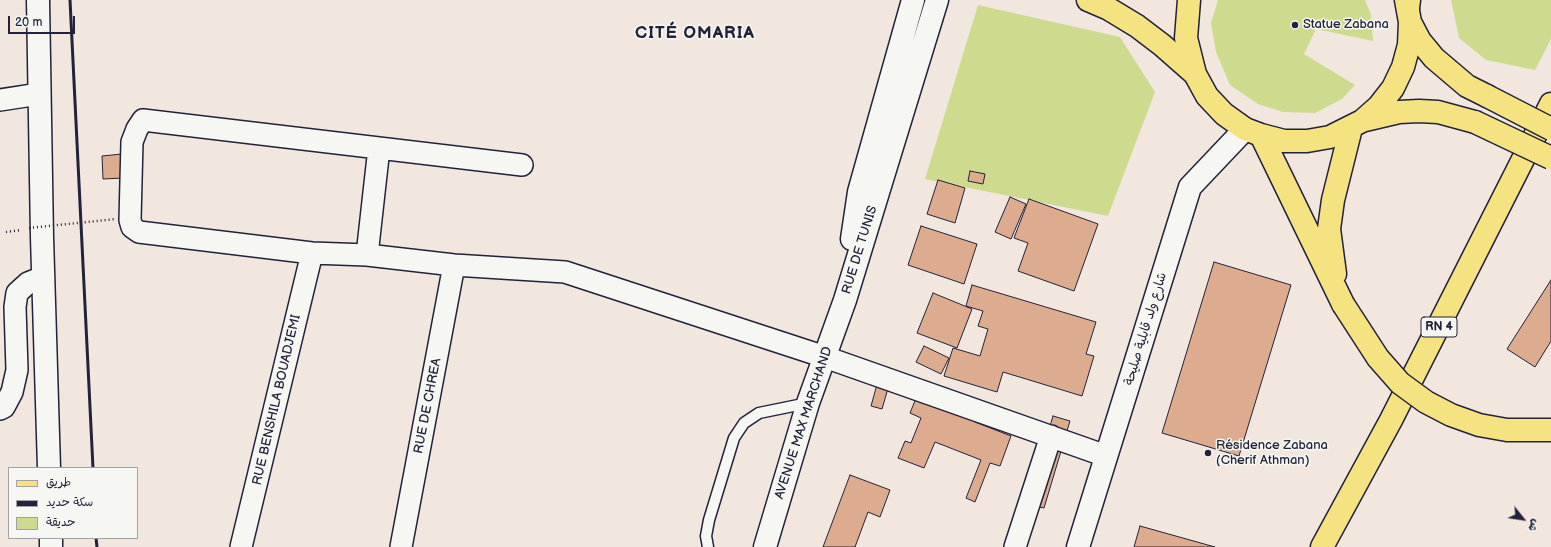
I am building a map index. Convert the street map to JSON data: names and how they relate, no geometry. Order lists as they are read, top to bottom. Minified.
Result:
{"streets":{"main road":["RUE DE TUNIS","RN 4","شارع ولد قابلية صليحة","AVENUE MAX MARCHAND"],"street":["RUE BENSHILA BOUADJEMI","RUE DE CHREA"]},"crossings":[["RUE DE TUNIS","AVENUE MAX MARCHAND"]],"districts":["CITÉ OMARIA"],"places":["Statue Zabana","Résidence Zabana (Cherif Athman)"],"legend":["طريق","سكة حديد","حديقة"],"scale_bar":"20 m","north":"bottom right"}
